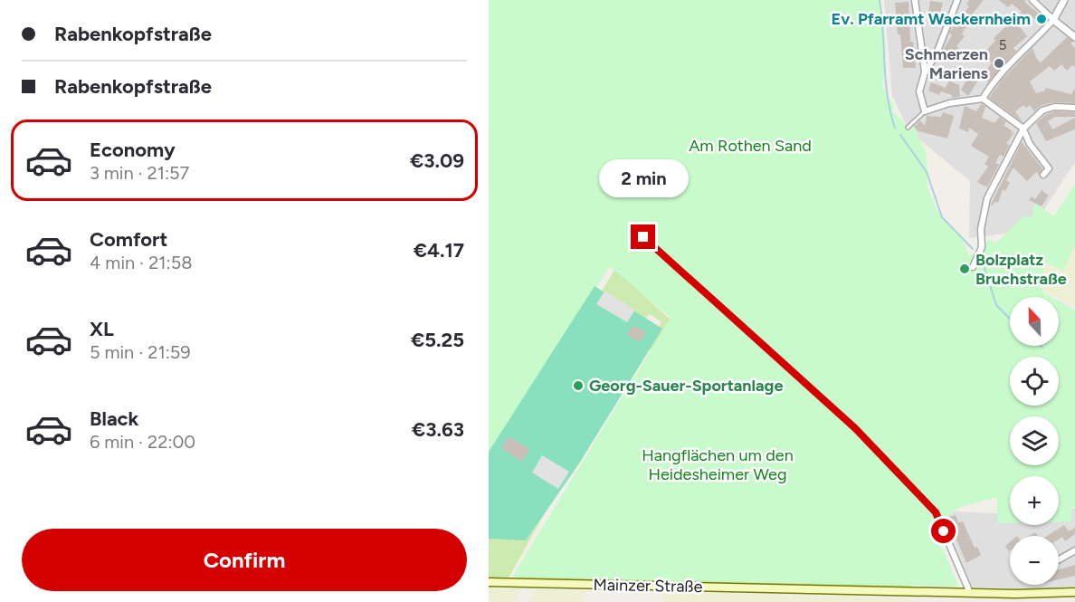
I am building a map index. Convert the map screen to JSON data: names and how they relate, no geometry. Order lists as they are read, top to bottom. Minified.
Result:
{"streets":{"main road":["Mainzer Straße"]},"parks":["Am Rothen Sand","Hangflächen um den Heidesheimer Weg"],"places":["Ev. Pfarramt Wackernheim","Schmerzen Mariens","Bolzplatz Bruchstraße","Georg-Sauer-Sportanlage"],"house_numbers":["5"],"north":"top","page":{"banner":["Rabenkopfstraße","Rabenkopfstraße"],"list":[{"name":"Economy","note":"3 min · 21:57","value":"€3.09"},{"name":"Comfort","note":"4 min · 21:58","value":"€4.17"},{"name":"XL","note":"5 min · 21:59","value":"€5.25"},{"name":"Black","note":"6 min · 22:00","value":"€3.63"}],"bubble":"2 min","map_buttons":["+","−"],"buttons":"Confirm"}}
